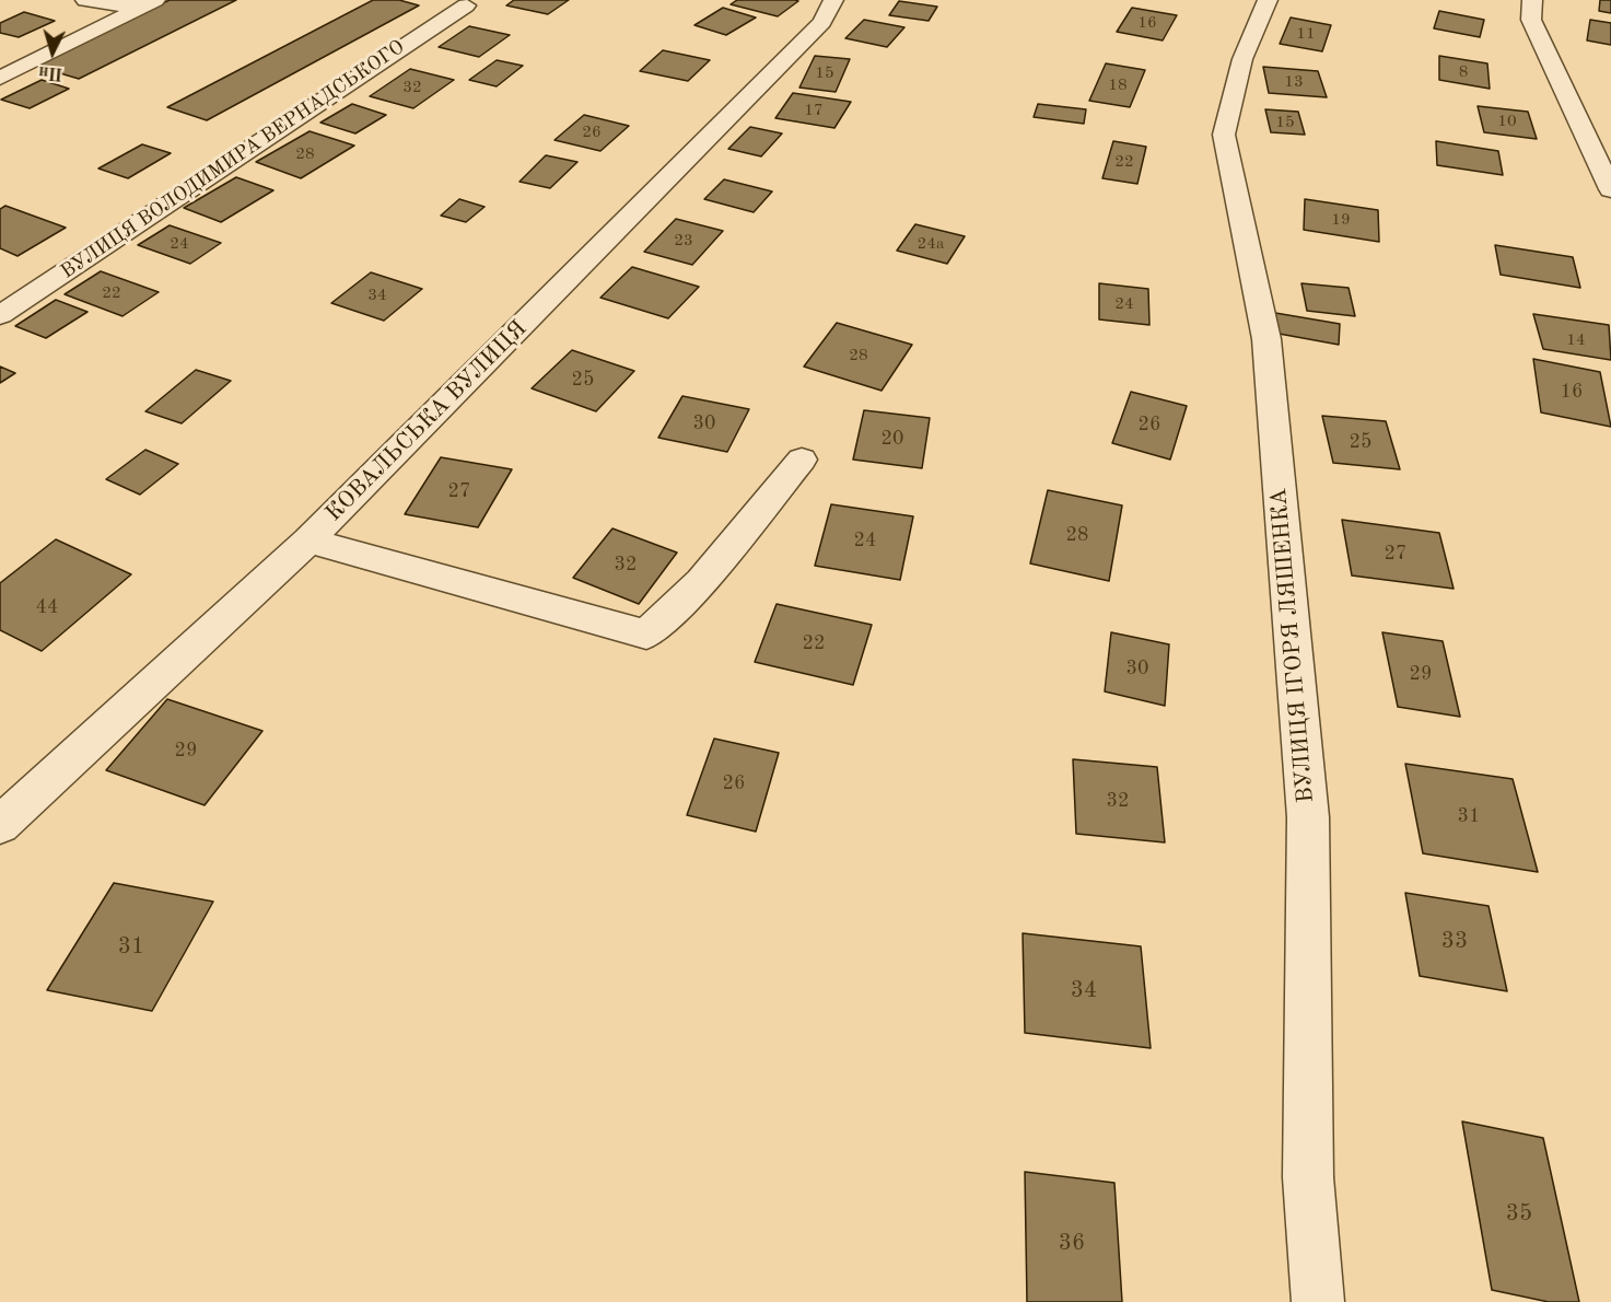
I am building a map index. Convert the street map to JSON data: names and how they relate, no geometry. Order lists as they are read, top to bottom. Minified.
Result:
{"streets":{"street":["ВУЛИЦЯ ВОЛОДИМИРА ВЕРНАДСЬКОГО","КОВАЛЬСЬКА ВУЛИЦЯ","ВУЛИЦЯ ІГОРЯ ЛЯШЕНКА"]},"house_numbers":["16","11","8","15","13","18","32","17","10","15","26","28","22","19","23","24","24а","22","34","24","14","28","25","16","30","26","20","25","27","28","24","27","32","44","22","30","29","29","26","32","31","33","31","34","35","36"],"north":"bottom"}
